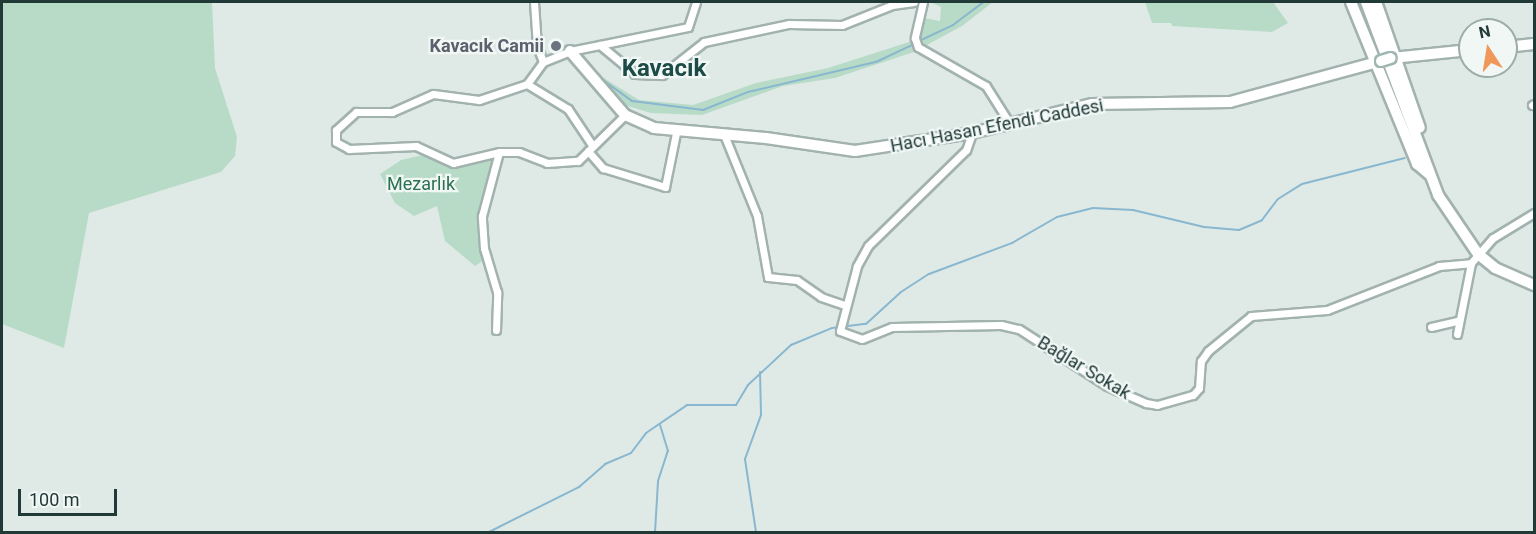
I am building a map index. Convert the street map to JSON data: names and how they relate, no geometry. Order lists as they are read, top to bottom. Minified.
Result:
{"streets":{"street":["Hacı Hasan Efendi Caddesi","Bağlar Sokak"]},"districts":["Kavacık"],"parks":["Mezarlık"],"places":["Kavacık Camii"],"scale_bar":"100 m","north":"top"}
